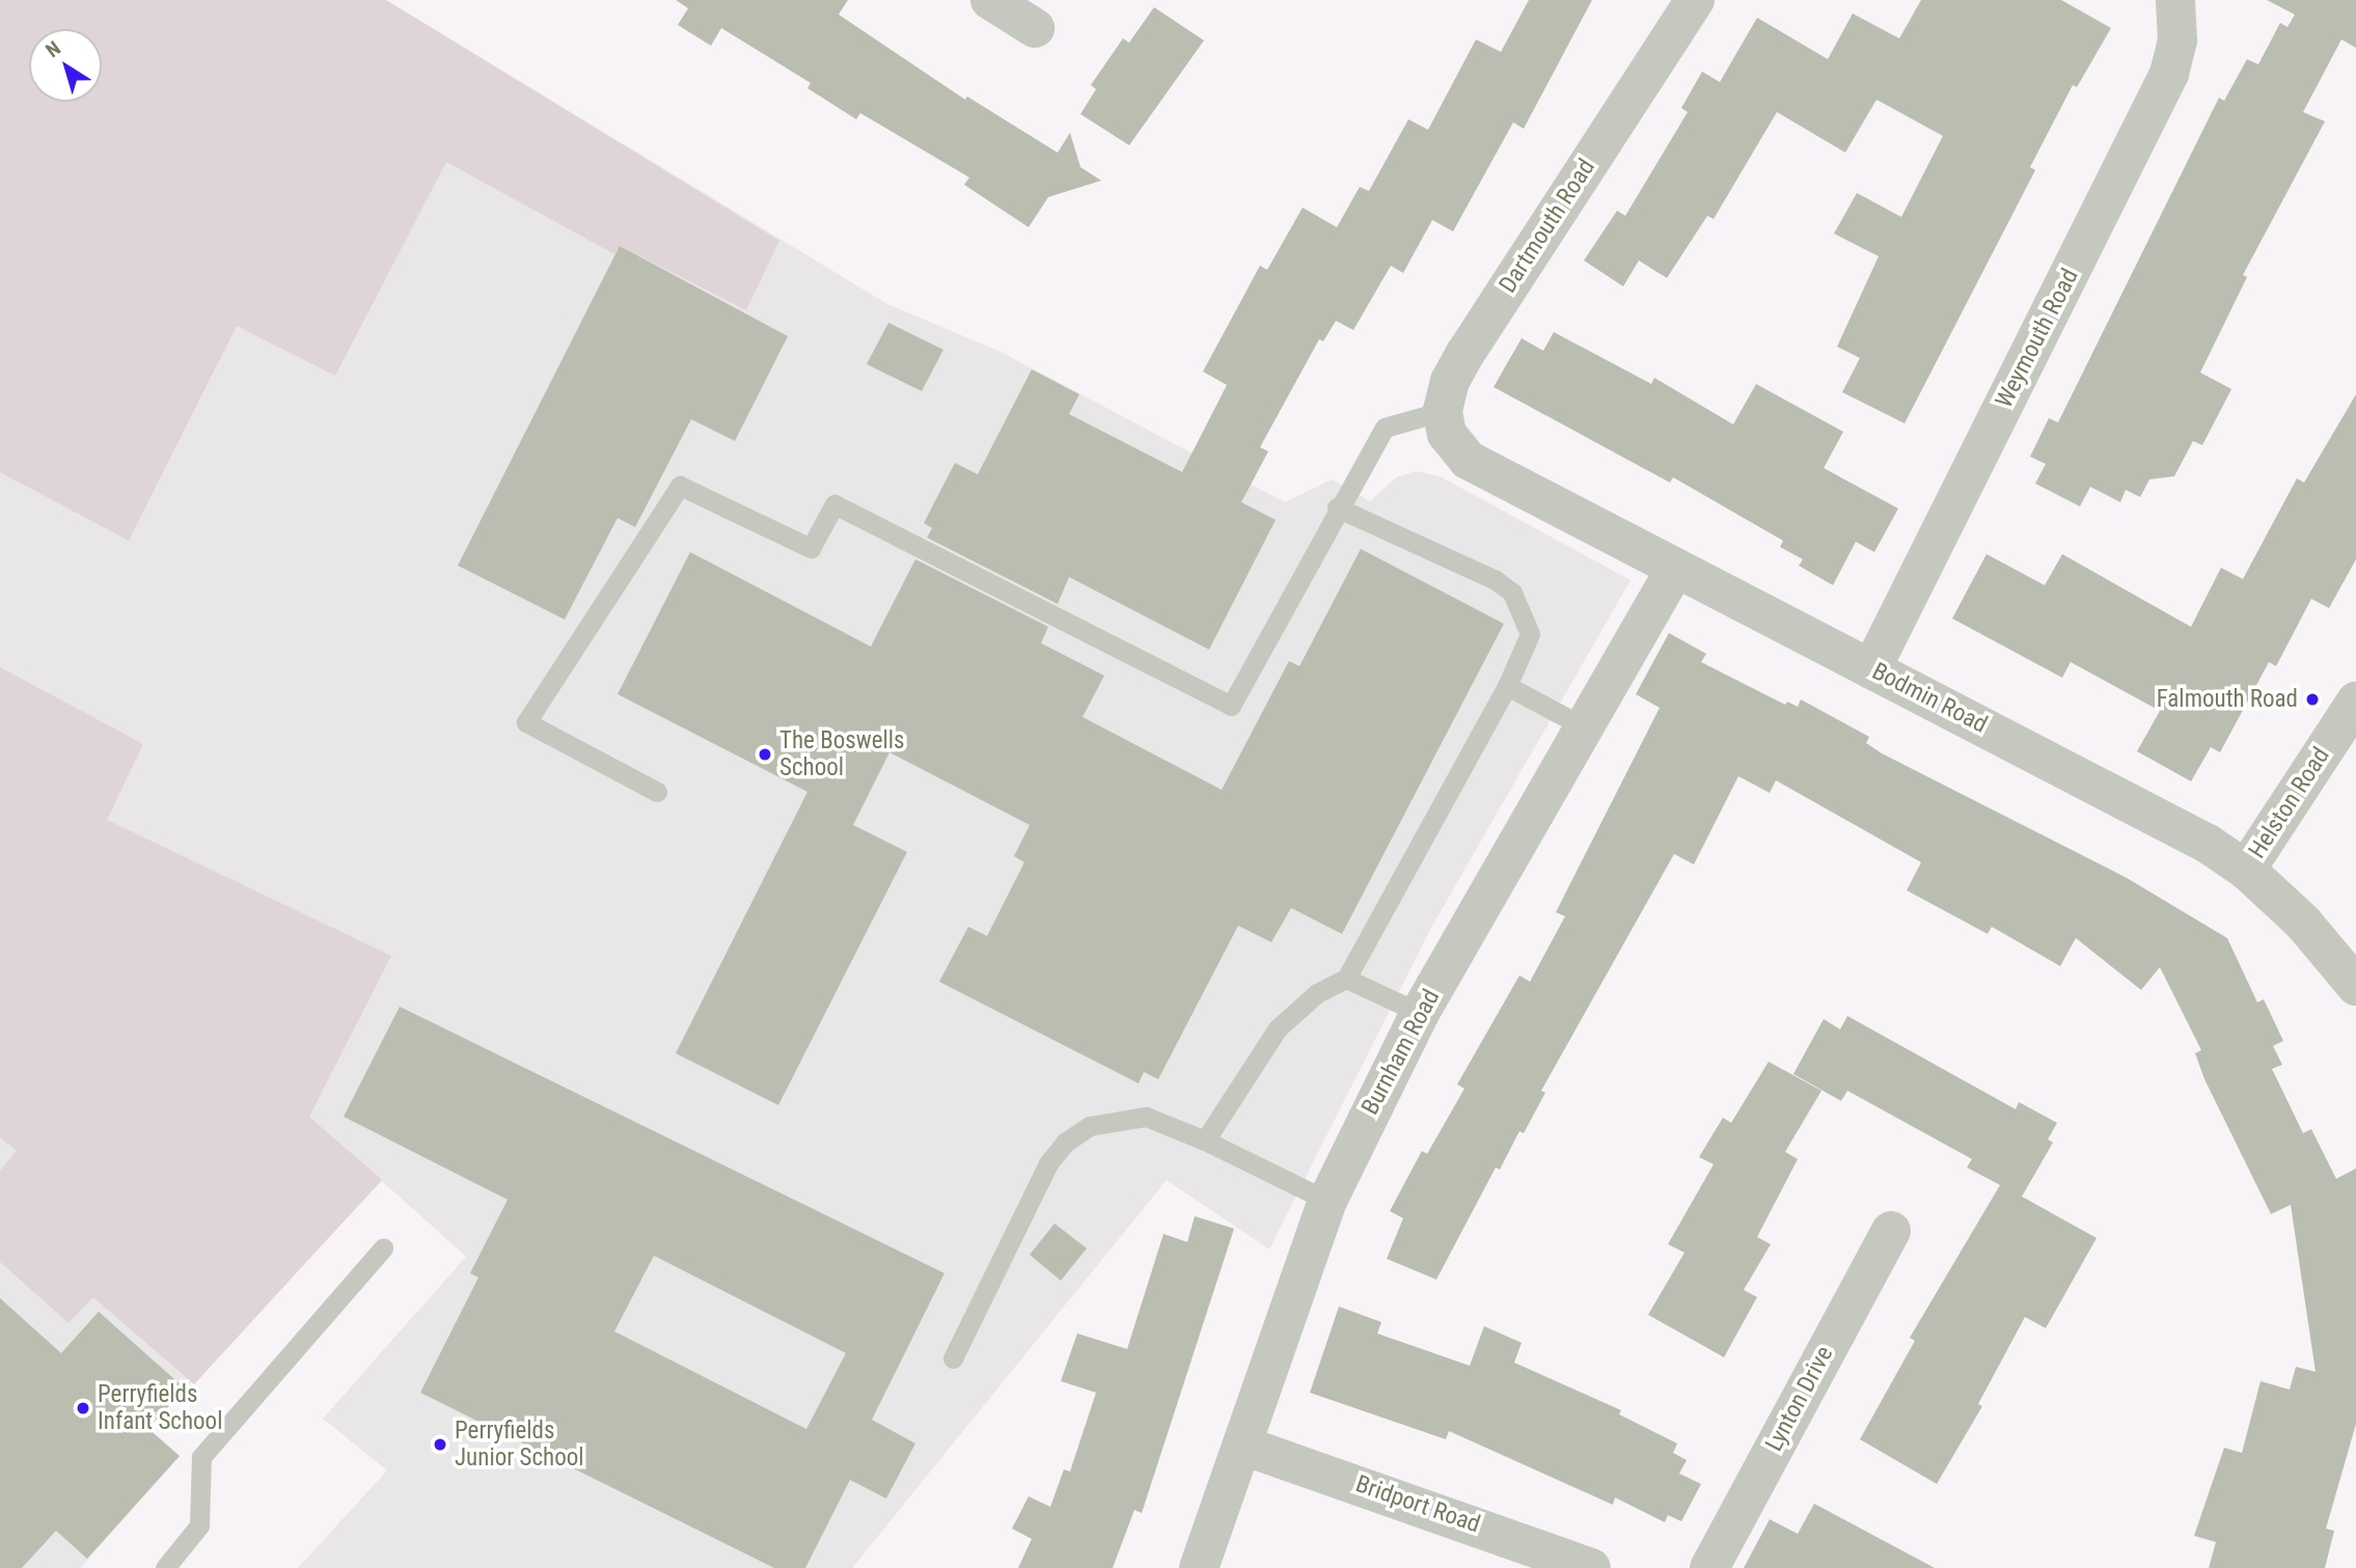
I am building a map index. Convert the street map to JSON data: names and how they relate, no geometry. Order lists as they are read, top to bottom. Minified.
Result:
{"streets":{"street":["Dartmouth Road","Weymouth Road","Bodmin Road","Helston Road","Burnham Road","Lynton Drive","Bridport Road"]},"crossings":[["Dartmouth Road","Bodmin Road"],["Weymouth Road","Bodmin Road"],["Bodmin Road","Helston Road"],["Bodmin Road","Burnham Road"],["Burnham Road","Bridport Road"]],"places":["Falmouth Road","The Boswells School","Perryfields Infant School","Perryfields Junior School"],"north":"top left"}
